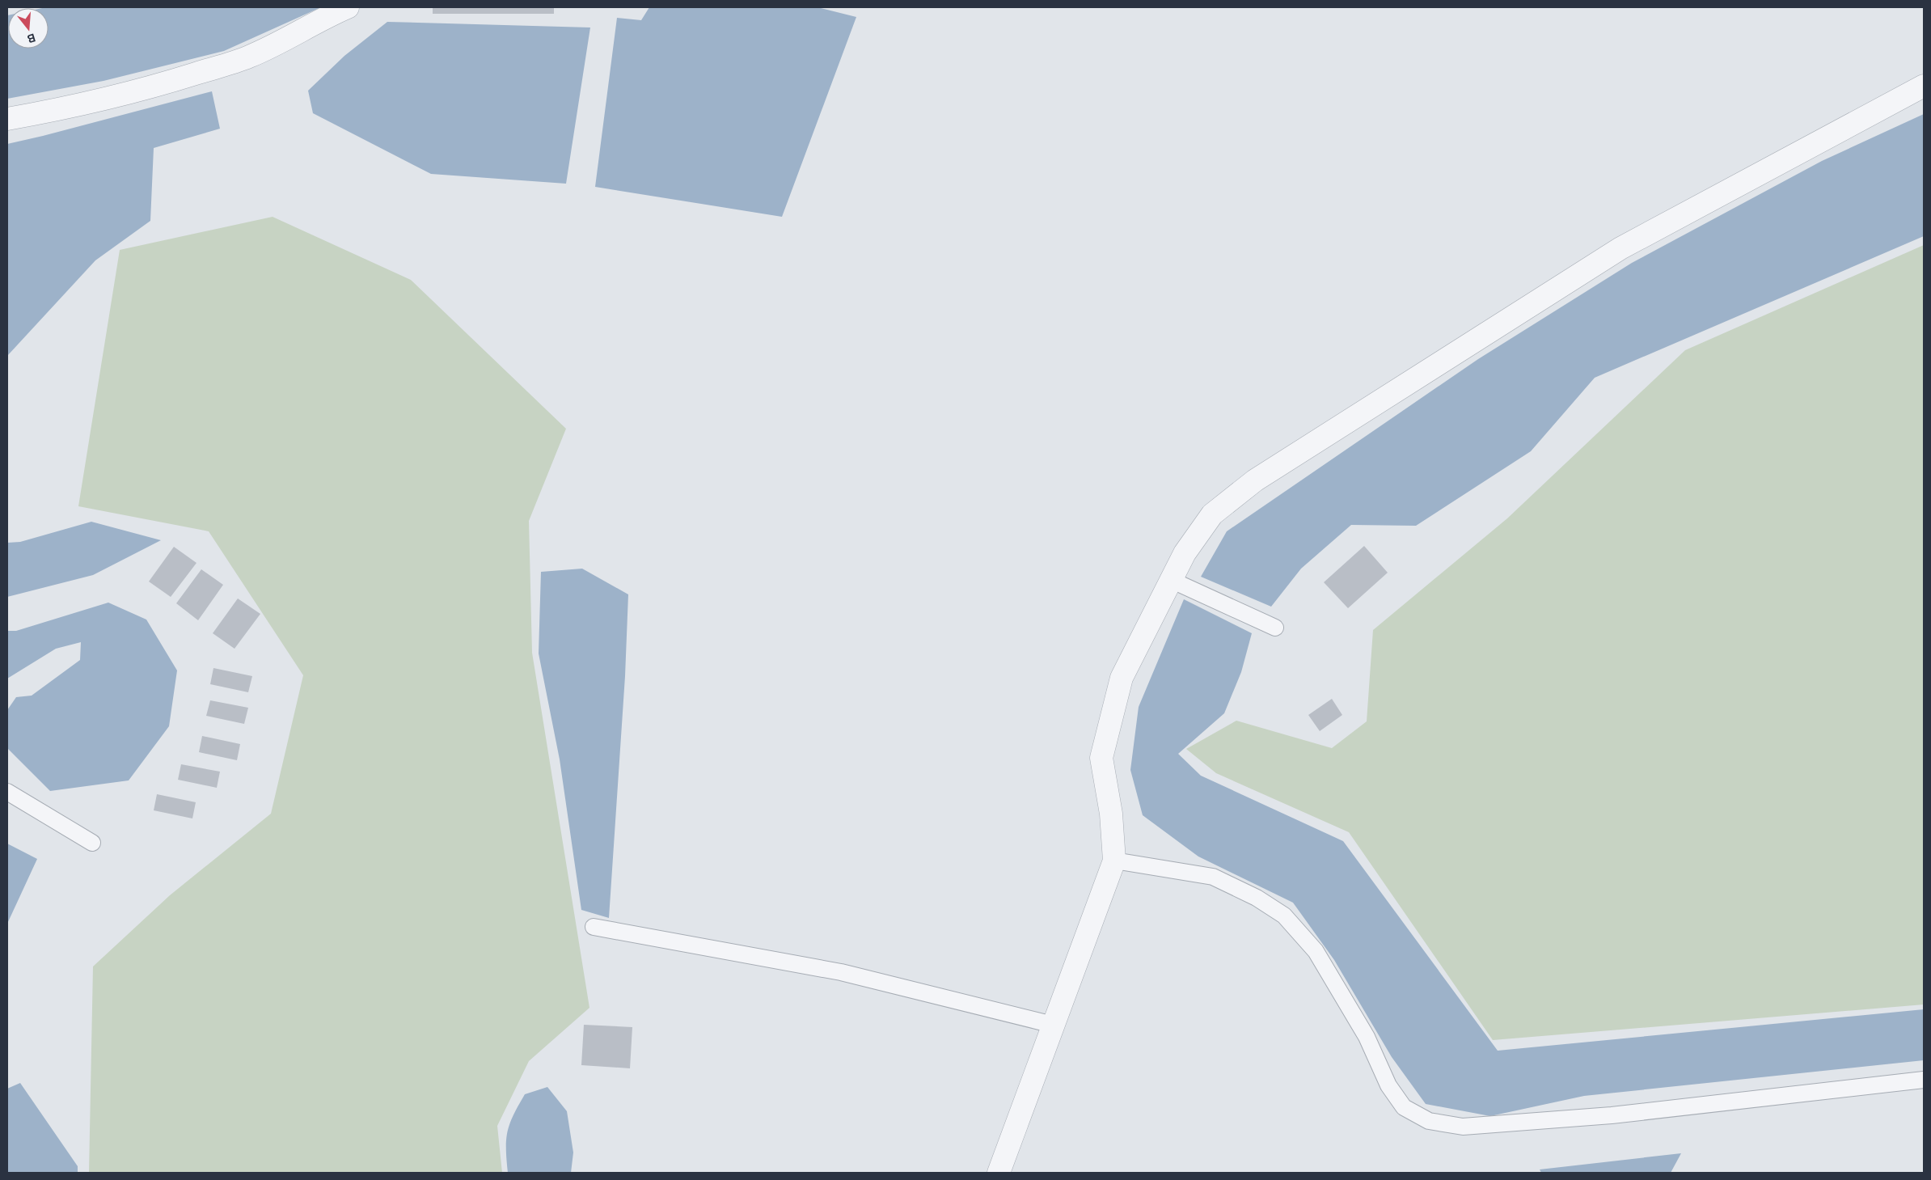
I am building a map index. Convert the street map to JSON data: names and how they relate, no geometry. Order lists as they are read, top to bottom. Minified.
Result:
{"north":"bottom"}
